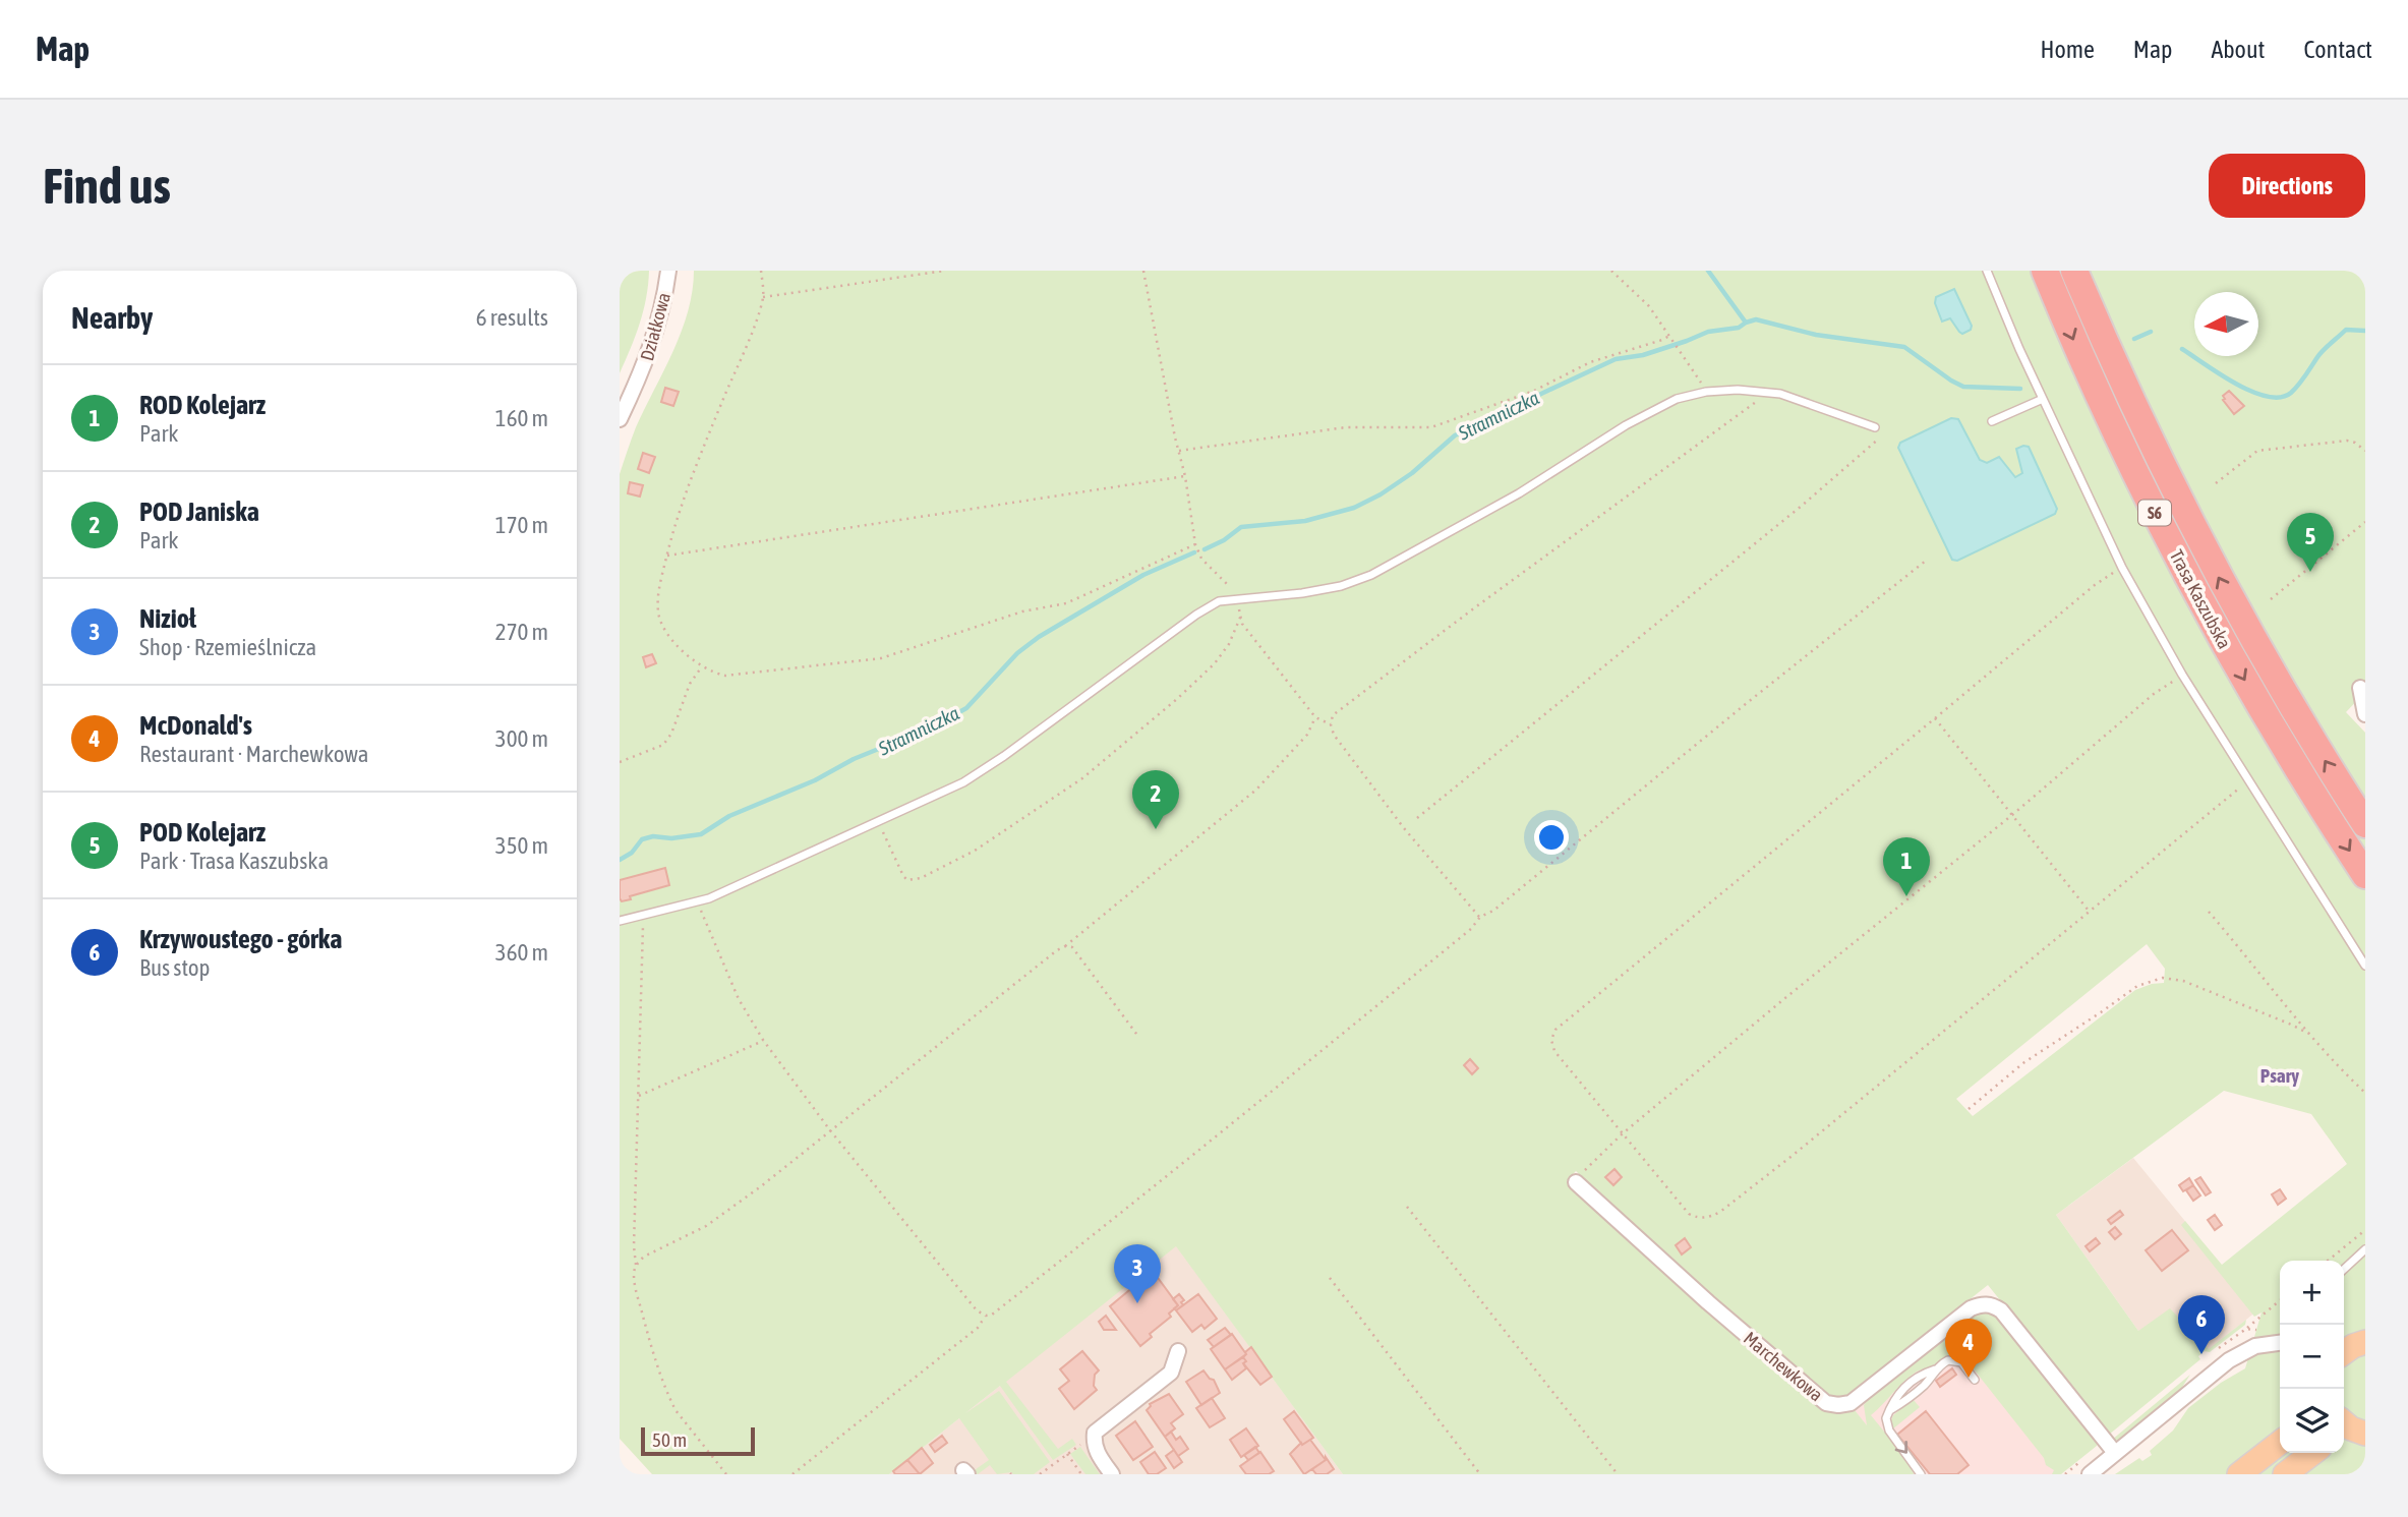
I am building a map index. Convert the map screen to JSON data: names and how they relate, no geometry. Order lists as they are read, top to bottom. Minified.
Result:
{"streets":{"highway":["S6","Trasa Kaszubska"],"street":["Działkowa","Marchewkowa"]},"districts":["Psary"],"water":["Stramniczka"],"scale_bar":"50 m","north":"left","page":{"header":"Map","nav":["Home","Map","About","Contact"],"buttons":"Directions","title":"Find us","heading":["Nearby","6 results"],"list":[{"mark":"1","name":"ROD Kolejarz","note":"Park","value":"160 m"},{"mark":"2","name":"POD Janiska","note":"Park","value":"170 m"},{"mark":"3","name":"Nizioł","note":"Shop · Rzemieślnicza","value":"270 m"},{"mark":"4","name":"McDonald's","note":"Restaurant · Marchewkowa","value":"300 m"},{"mark":"5","name":"POD Kolejarz","note":"Park · Trasa Kaszubska","value":"350 m"},{"mark":"6","name":"Krzywoustego - górka","note":"Bus stop","value":"360 m"}],"pins":["5","2","1","3","6","4"],"map_buttons":["+","−"],"scale":"50 m"}}
